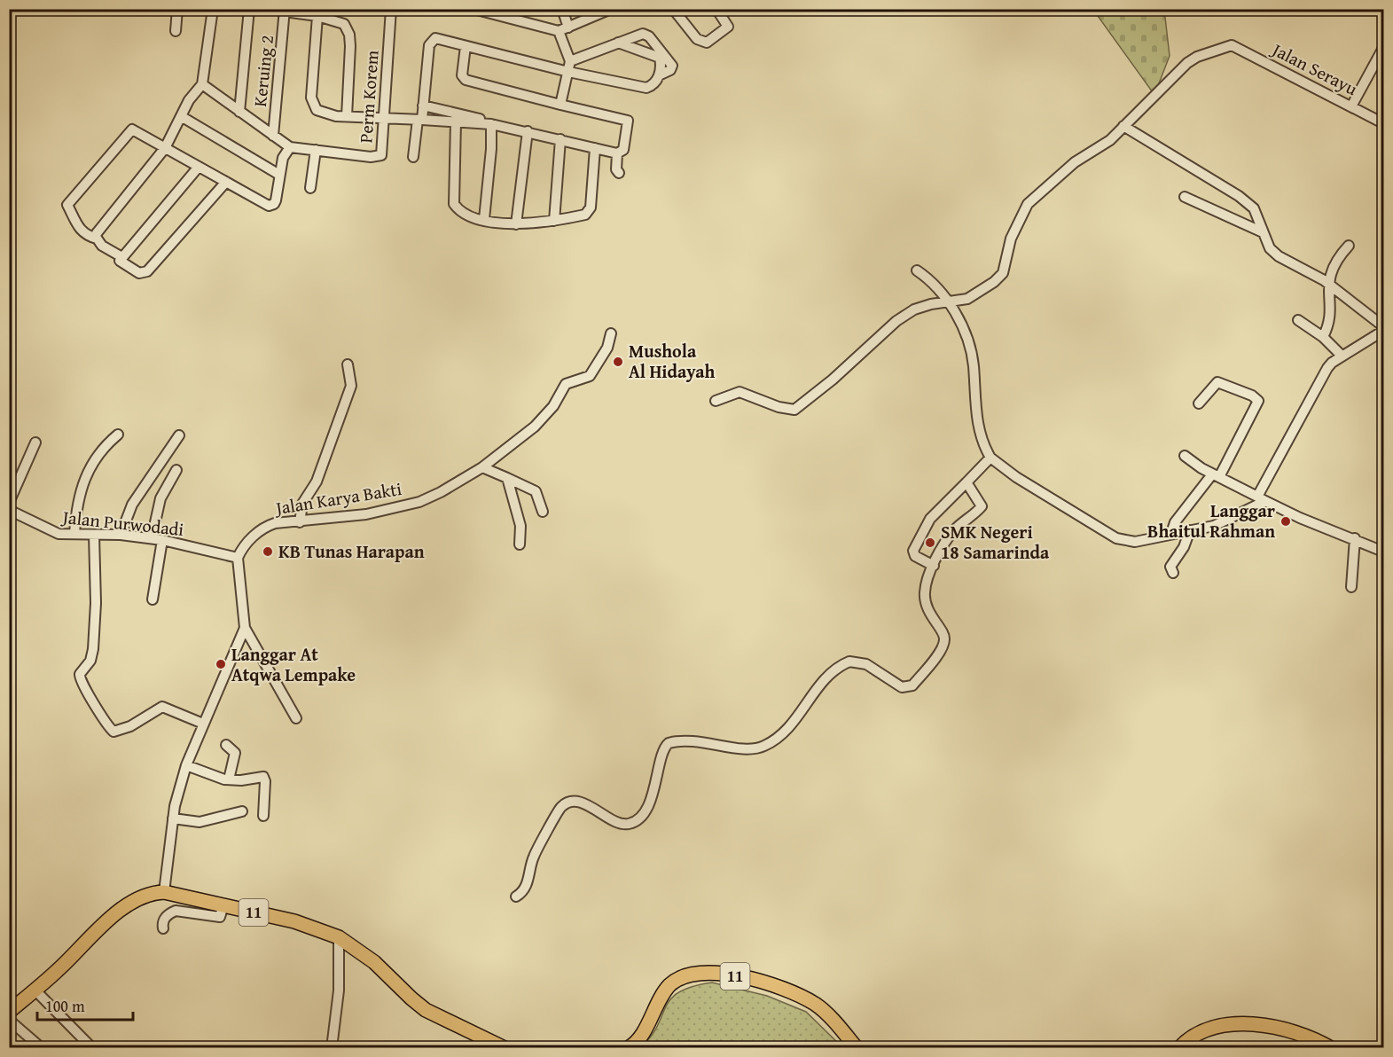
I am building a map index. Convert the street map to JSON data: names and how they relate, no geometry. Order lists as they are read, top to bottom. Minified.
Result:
{"streets":{"highway":["11"],"street":["Jalan Serayu","Keruing 2","Perm Korem","Jalan Karya Bakti","Jalan Purwodadi"]},"crossings":[["Jalan Karya Bakti","Jalan Purwodadi"]],"places":["Mushola Al Hidayah","Langgar Bhaitul Rahman","SMK Negeri 18 Samarinda","KB Tunas Harapan","Langgar At Atqwa Lempake"],"scale_bar":"100 m"}
